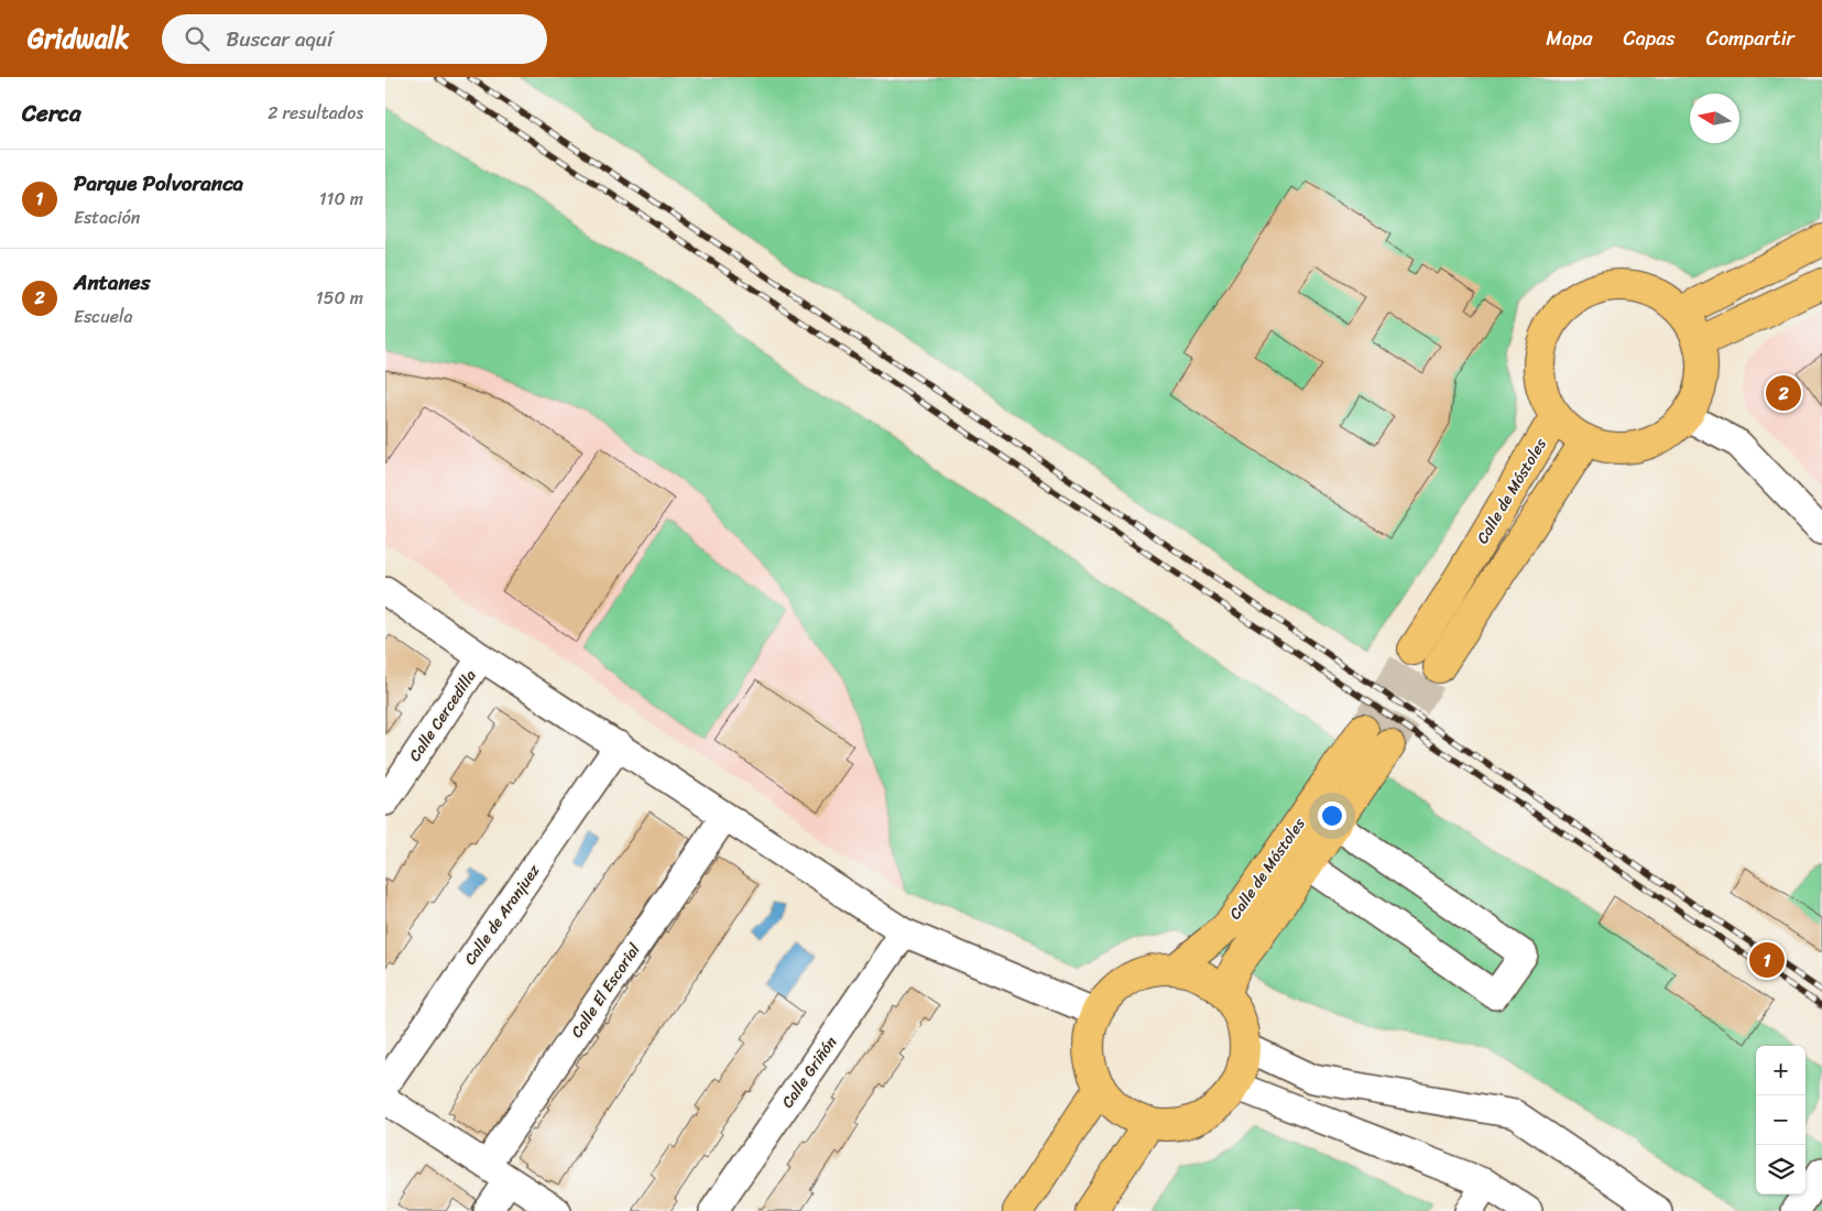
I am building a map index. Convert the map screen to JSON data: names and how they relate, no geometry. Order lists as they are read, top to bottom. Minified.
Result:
{"streets":{"main road":["Calle de Móstoles"],"street":["Calle Cercedilla","Calle de Aranjuez","Calle El Escorial","Calle Griñón"]},"north":"left","page":{"header":"Gridwalk","search":"Buscar aquí","nav":["Mapa","Capas","Compartir"],"heading":["Cerca","2 resultados"],"list":[{"mark":"1","name":"Parque Polvoranca","note":"Estación","value":"110 m"},{"mark":"2","name":"Antanes","note":"Escuela","value":"150 m"}],"pins":["2","1"],"map_buttons":["+","−"]}}
